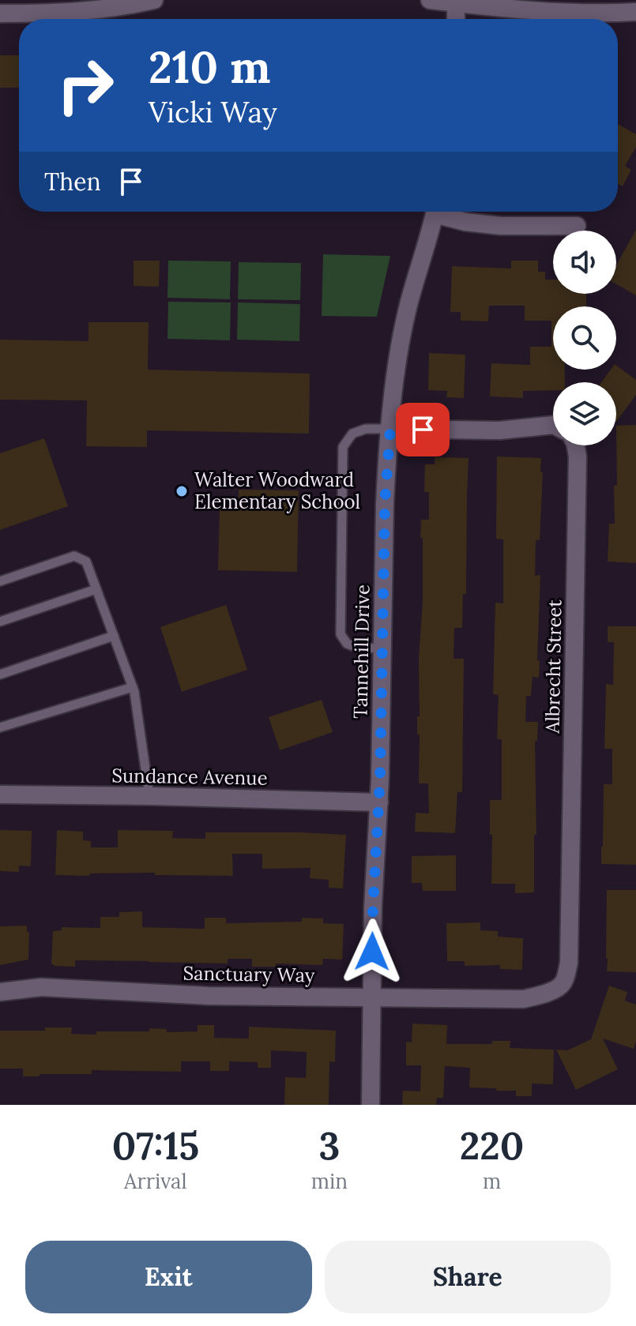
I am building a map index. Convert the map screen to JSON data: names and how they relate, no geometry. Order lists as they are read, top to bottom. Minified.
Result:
{"streets":{"street":["Tannehill Drive","Albrecht Street","Sundance Avenue","Sanctuary Way"]},"crossings":[["Tannehill Drive","Sundance Avenue"],["Tannehill Drive","Sanctuary Way"],["Albrecht Street","Sanctuary Way"]],"places":["Walter Woodward Elementary School"],"page":{"turn":["210 m","Vicki Way"],"then":"Then","eta":["07:15","Arrival","3","min","220","m"],"buttons":["Exit","Share"]}}
